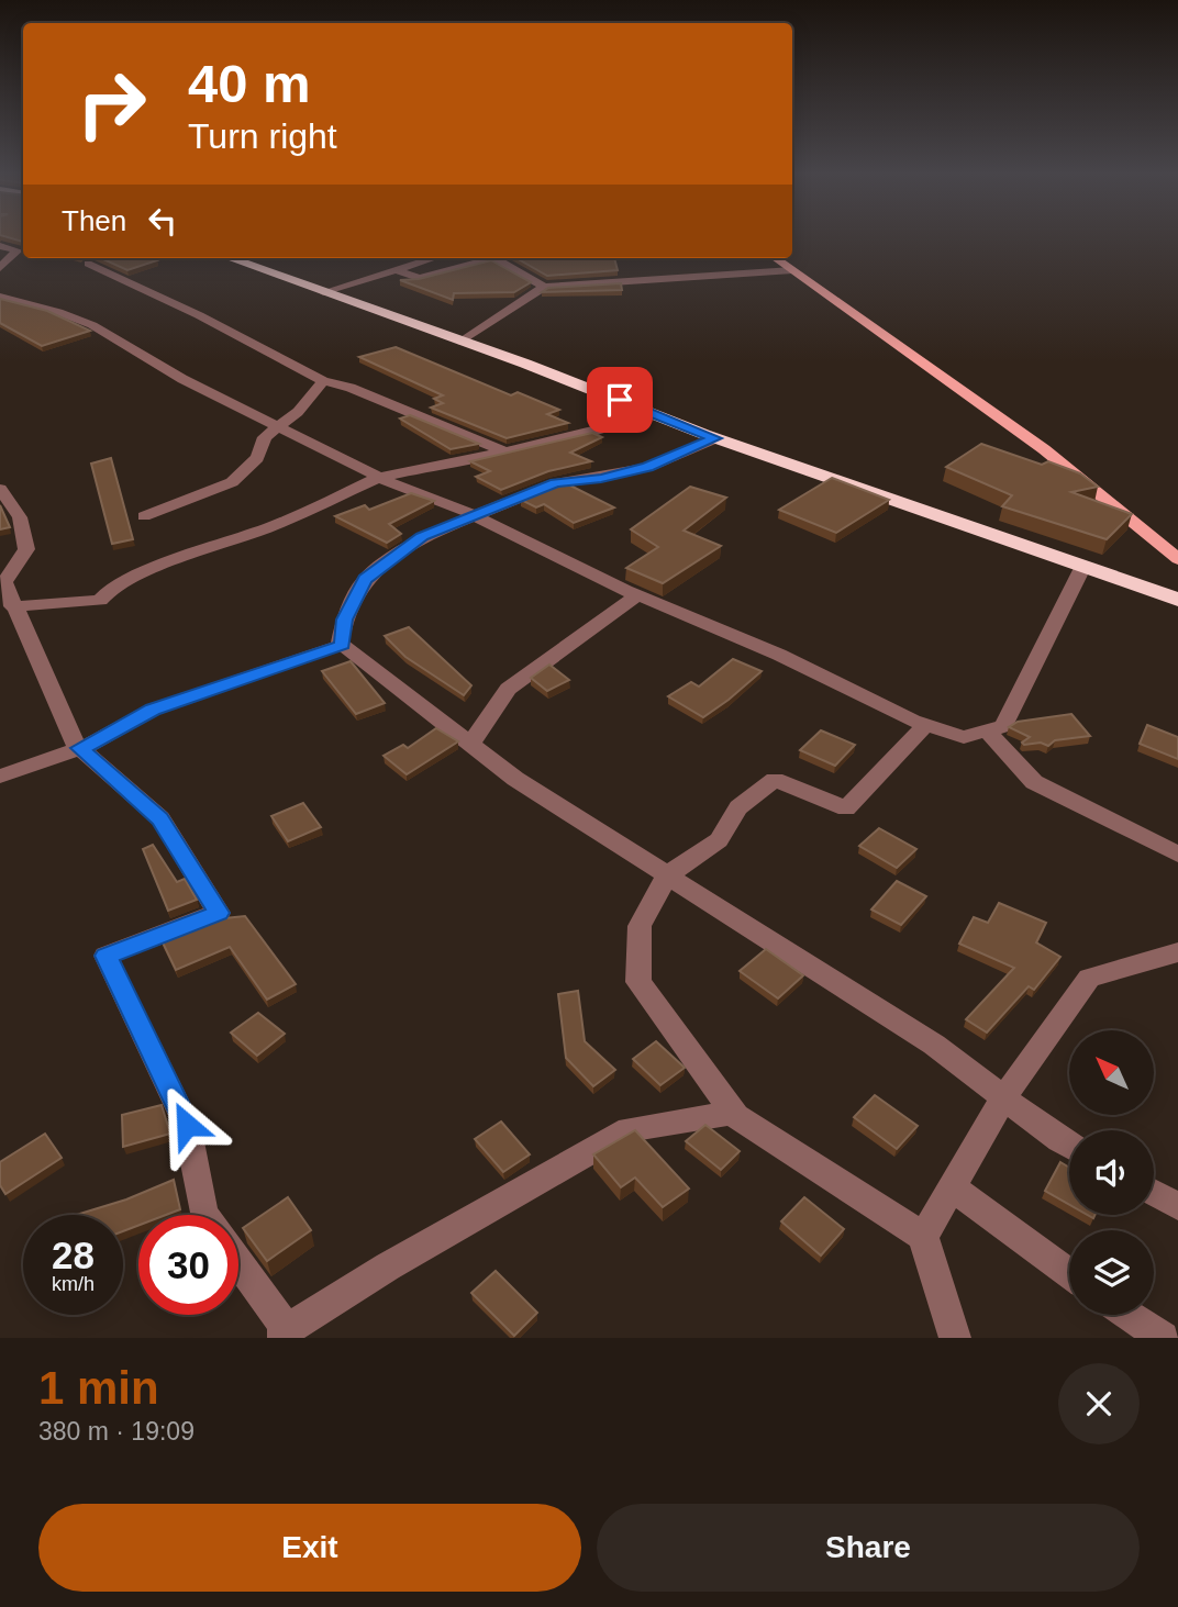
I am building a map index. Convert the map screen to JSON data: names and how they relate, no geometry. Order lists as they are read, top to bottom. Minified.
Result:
{"north":"top left","page":{"turn":["40 m","Turn right"],"then":"Then","speed":"28 km/h","limit":"30","heading":["1 min","380 m · 19:09"],"buttons":["Exit","Share"]}}
